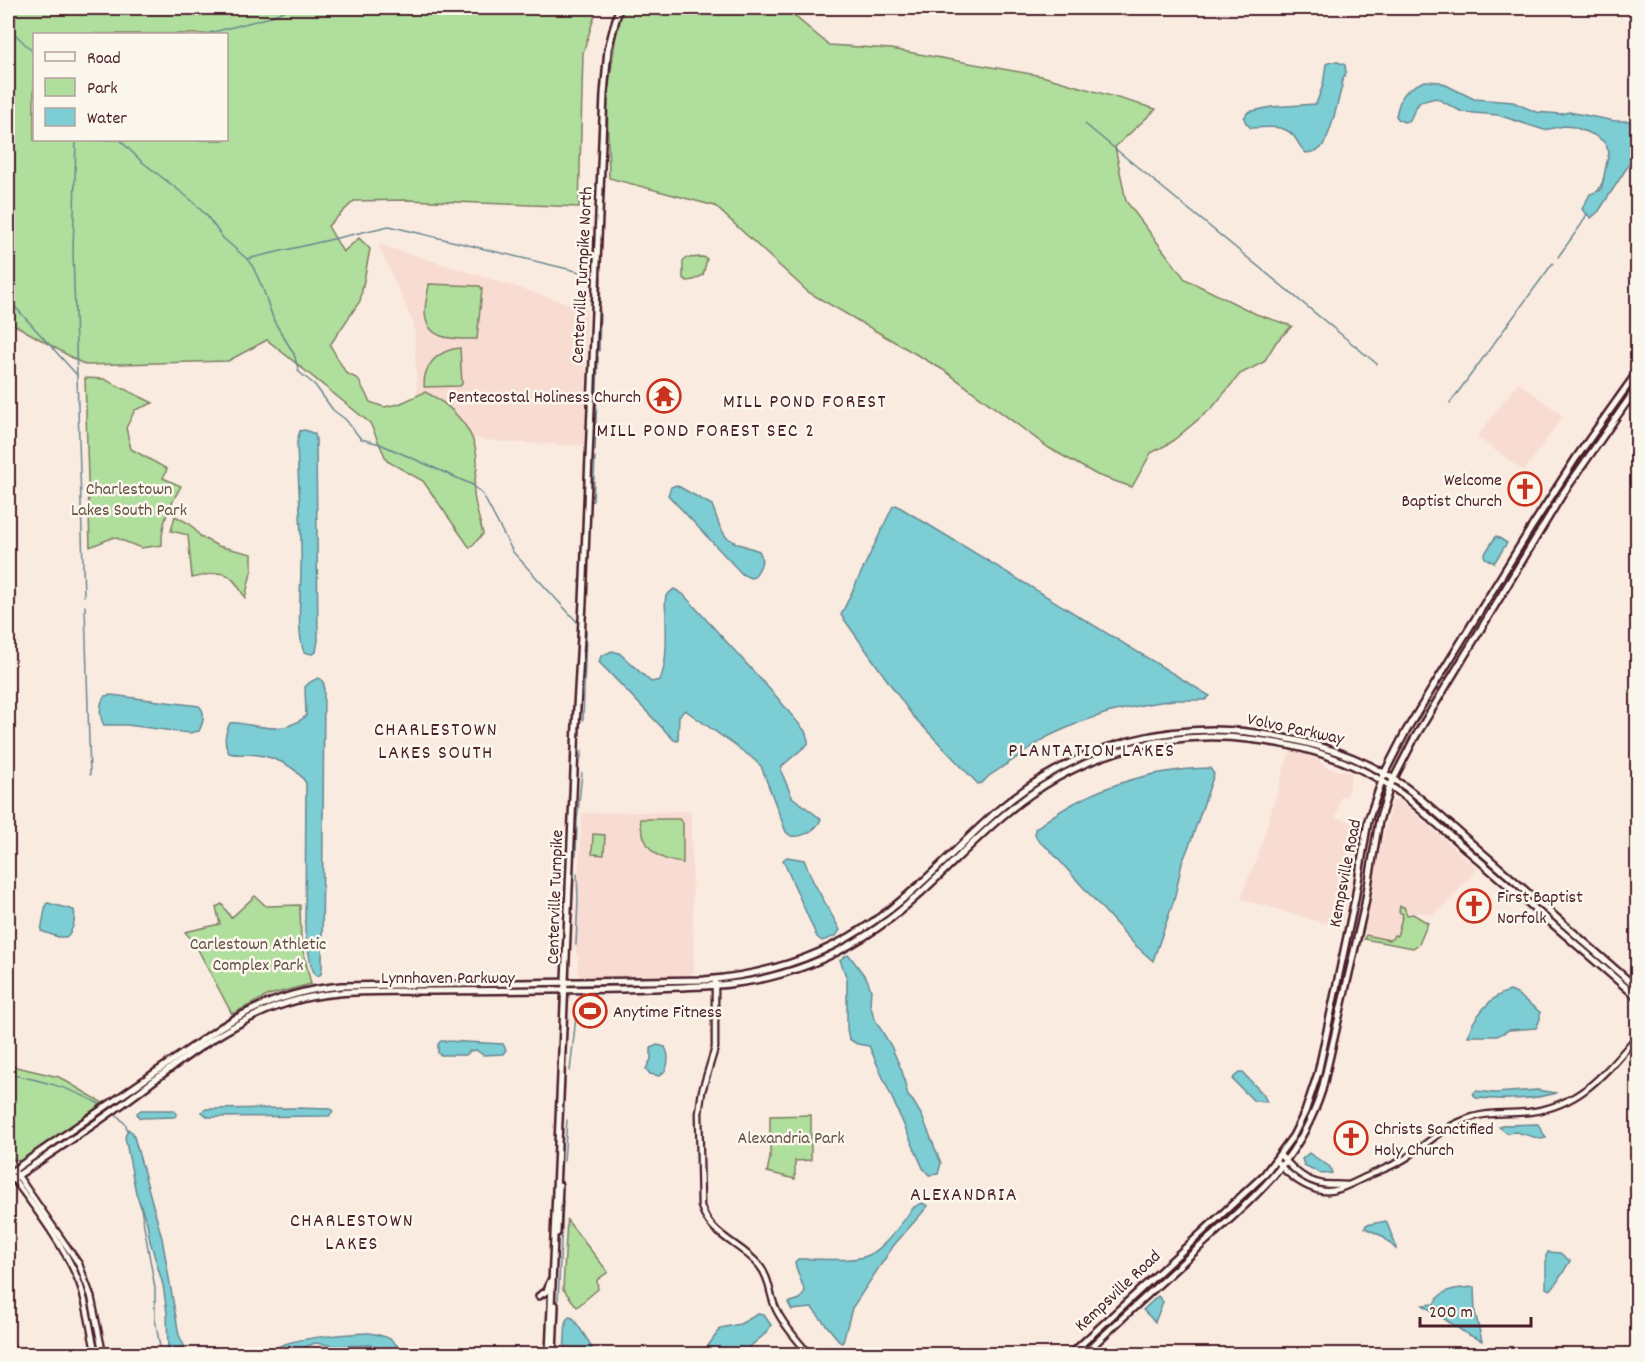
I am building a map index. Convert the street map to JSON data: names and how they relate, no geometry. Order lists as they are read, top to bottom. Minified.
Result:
{"streets":{"main road":["Centerville Turnpike North","Volvo Parkway","Kempsville Road","Centerville Turnpike","Lynnhaven Parkway"]},"crossings":[["Centerville Turnpike North","Centerville Turnpike"],["Volvo Parkway","Kempsville Road"],["Volvo Parkway","Lynnhaven Parkway"],["Centerville Turnpike","Lynnhaven Parkway"]],"districts":["MILL POND FOREST","MILL POND FOREST SEC 2","CHARLESTOWN LAKES SOUTH","PLANTATION LAKES","ALEXANDRIA","CHARLESTOWN LAKES"],"parks":["Charlestown Lakes South Park","Carlestown Athletic Complex Park","Alexandria Park"],"places":{"temple":["Pentecostal Holiness Church"],"church":["Welcome Baptist Church","First Baptist Norfolk","Christs Sanctified Holy Church"],"sports":["Anytime Fitness"]},"legend":["Road","Park","Water"],"scale_bar":"200 m"}
